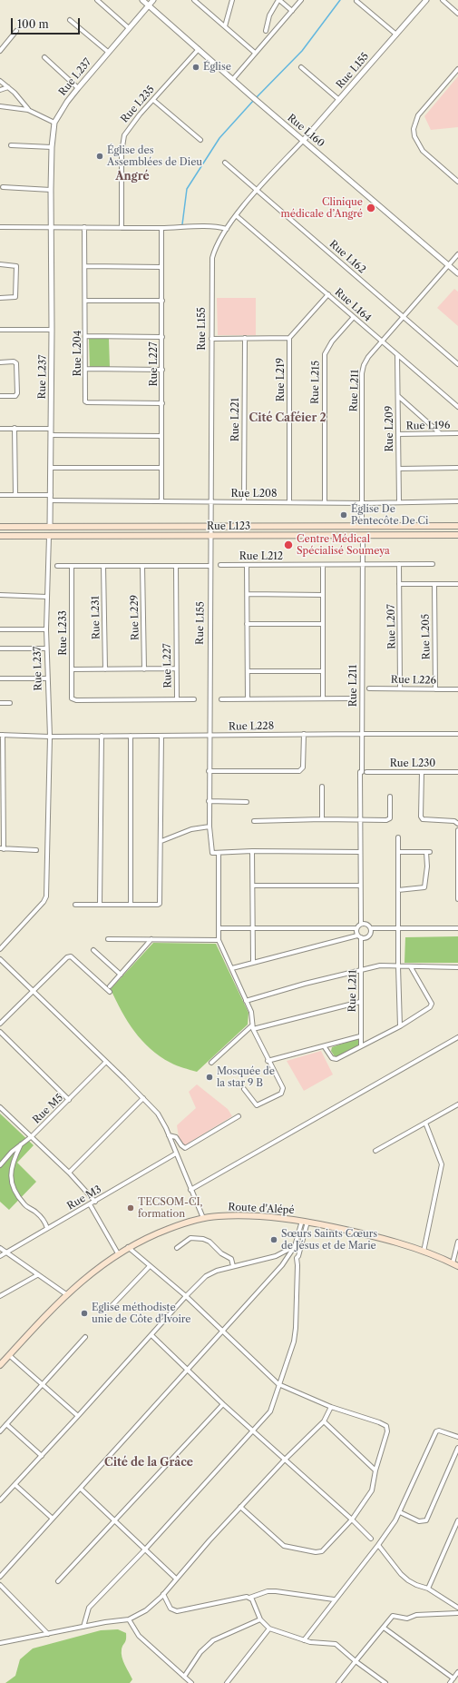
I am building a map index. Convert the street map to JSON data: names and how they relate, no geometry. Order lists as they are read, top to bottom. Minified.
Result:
{"streets":{"main road":["Rue L123","Route d'Alépé"],"street":["Rue L155","Rue L237","Rue L235","Rue L160","Rue L162","Rue L164","Rue L204","Rue L227","Rue L219","Rue L215","Rue L211","Rue L221","Rue L196","Rue L209","Rue L208","Rue L212","Rue L231","Rue L229","Rue L207","Rue L233","Rue L205","Rue L226","Rue L228","Rue L230","Rue M5","Rue M3"]},"crossings":[["Rue L155","Rue L160"],["Rue L155","Rue L162"],["Rue L155","Rue L164"],["Rue L155","Rue L208"],["Rue L155","Rue L123"],["Rue L155","Rue L228"],["Rue L237","Rue L160"],["Rue L237","Rue L208"],["Rue L237","Rue L123"],["Rue L237","Rue L228"],["Rue L235","Rue L160"],["Rue L160","Rue L211"],["Rue L162","Rue L211"],["Rue L164","Rue L215"],["Rue L164","Rue L211"],["Rue L164","Rue L209"],["Rue L204","Rue L227"],["Rue L227","Rue L208"],["Rue L227","Rue L233"],["Rue L219","Rue L208"],["Rue L215","Rue L208"],["Rue L211","Rue L208"],["Rue L211","Rue L123"],["Rue L211","Rue L212"],["Rue L211","Rue L228"],["Rue L221","Rue L208"],["Rue L196","Rue L209"],["Rue L209","Rue L208"],["Rue L212","Rue L207"],["Rue L207","Rue L226"],["Rue L205","Rue L226"]],"districts":["Angré","Cité Caféier 2","Cité de la Grâce"],"places":["Église","Église des Assemblées de Dieu","Clinique médicale d’Angré","Église De Pentecôte De Ci","Centre Médical Spécialisé Soumeya","Mosquée de la star 9 B","TECSOM-CI, formation","Sœurs Saints Cœurs de Jésus et de Marie","Eglise méthodiste unie de Côte d'Ivoire"],"scale_bar":"100 m"}
